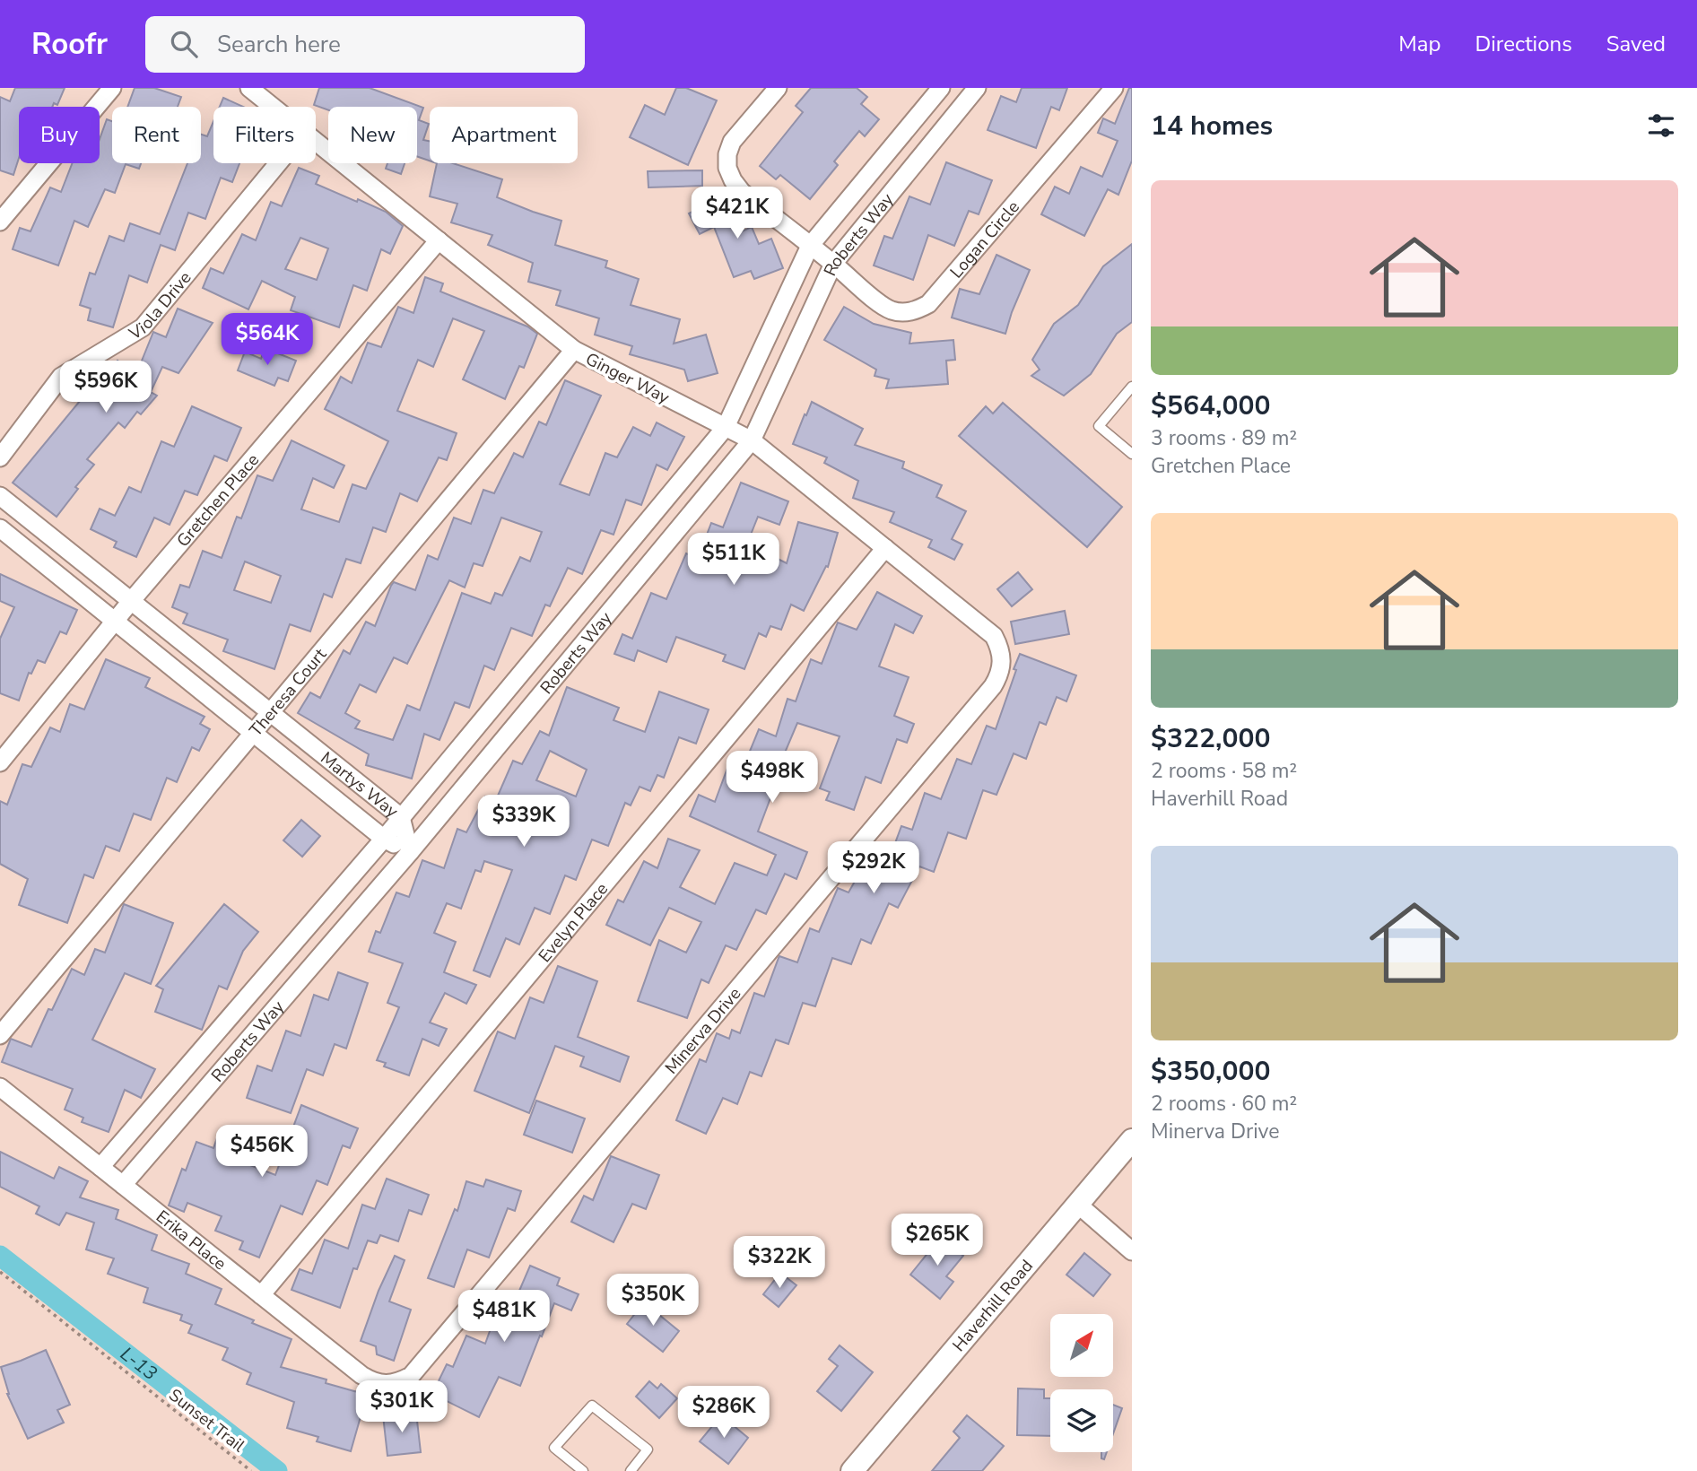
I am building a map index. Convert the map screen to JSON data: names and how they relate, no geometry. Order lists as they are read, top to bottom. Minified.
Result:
{"streets":{"street":["Roberts Way","Logan Circle","Viola Drive","Ginger Way","Gretchen Place","Theresa Court","Martys Way","Evelyn Place","Minerva Drive","Erika Place","Haverhill Road"],"path":["Sunset Trail"]},"crossings":[["Roberts Way","Logan Circle"],["Roberts Way","Ginger Way"],["Roberts Way","Martys Way"],["Roberts Way","Erika Place"],["Ginger Way","Gretchen Place"],["Ginger Way","Theresa Court"],["Ginger Way","Evelyn Place"],["Ginger Way","Minerva Drive"],["Gretchen Place","Martys Way"],["Theresa Court","Martys Way"],["Evelyn Place","Erika Place"],["Minerva Drive","Erika Place"]],"water":["L-13"],"north":"top right","page":{"header":"Roofr","search":"Search here","nav":["Map","Directions","Saved"],"heading":"14 homes","chip":["Buy","Rent","Filters","New","Apartment"],"list":[{"name":"$564,000","note":"3 rooms · 89 m² · Gretchen Place"},{"name":"$322,000","note":"2 rooms · 58 m² · Haverhill Road"},{"name":"$350,000","note":"2 rooms · 60 m² · Minerva Drive"}],"price":["$421K","$564K","$596K","$511K","$498K","$339K","$292K","$456K","$265K","$322K","$350K","$481K","$301K","$286K"]}}
